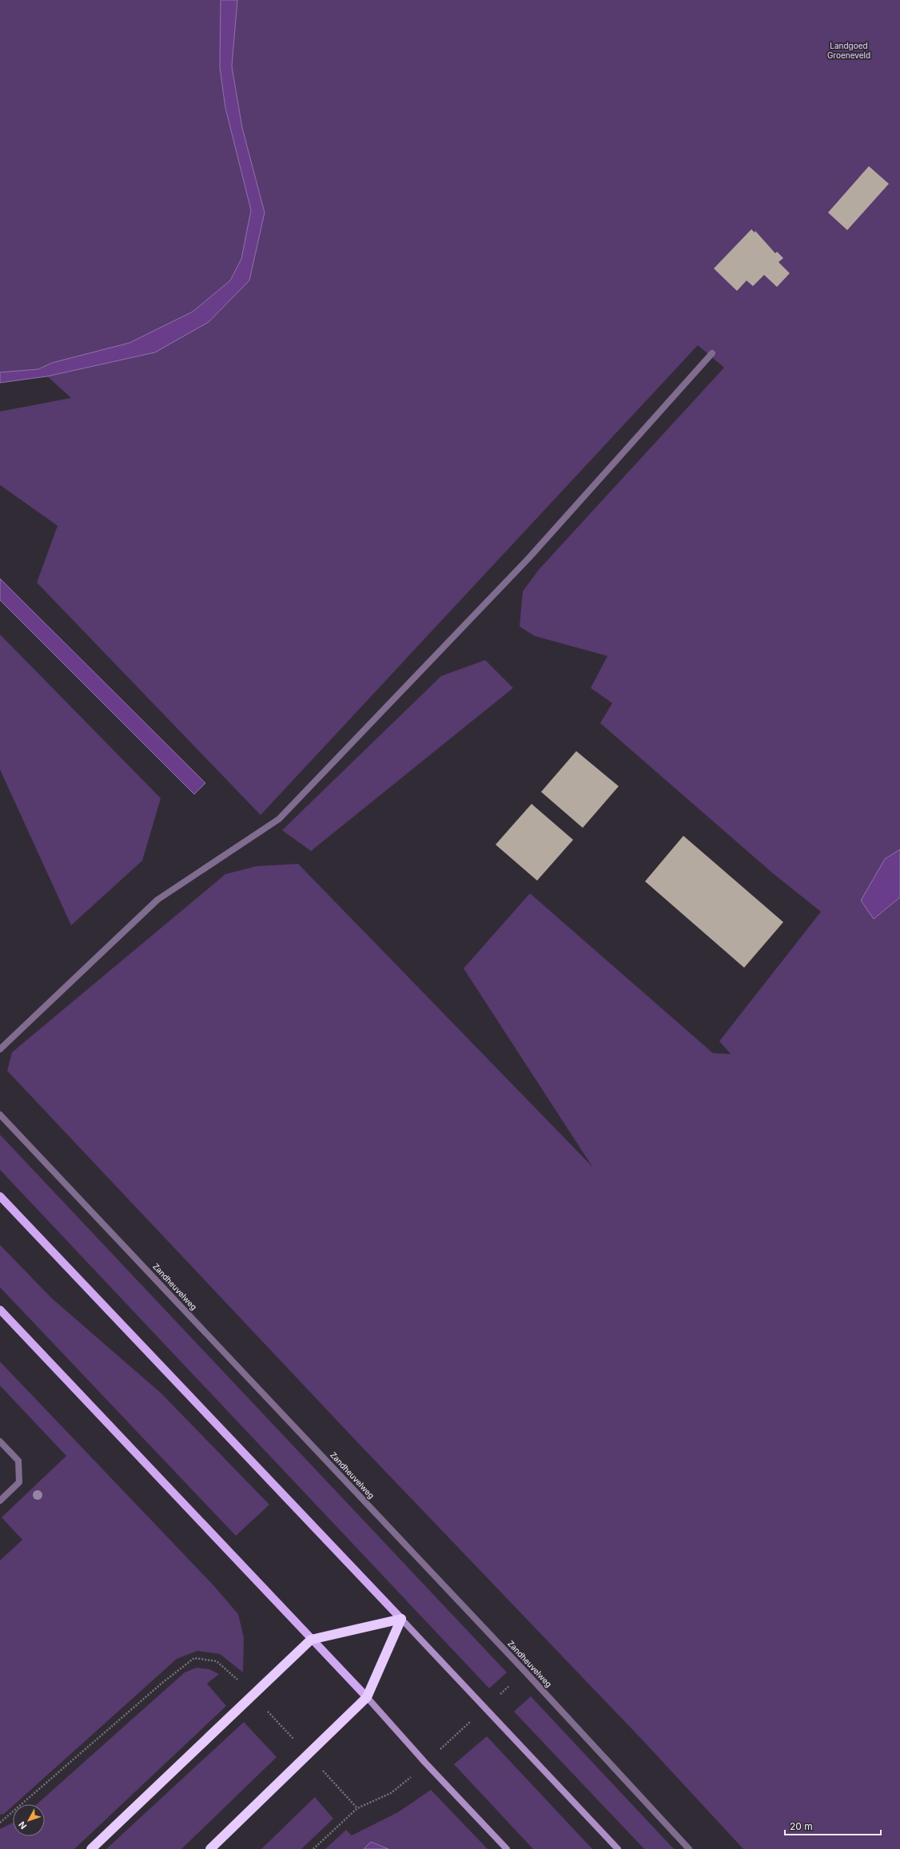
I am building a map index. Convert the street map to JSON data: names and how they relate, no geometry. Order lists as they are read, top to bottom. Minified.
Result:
{"streets":{"street":["Zandheuvelweg"]},"parks":["Landgoed Groeneveld"],"scale_bar":"20 m","north":"bottom left"}
